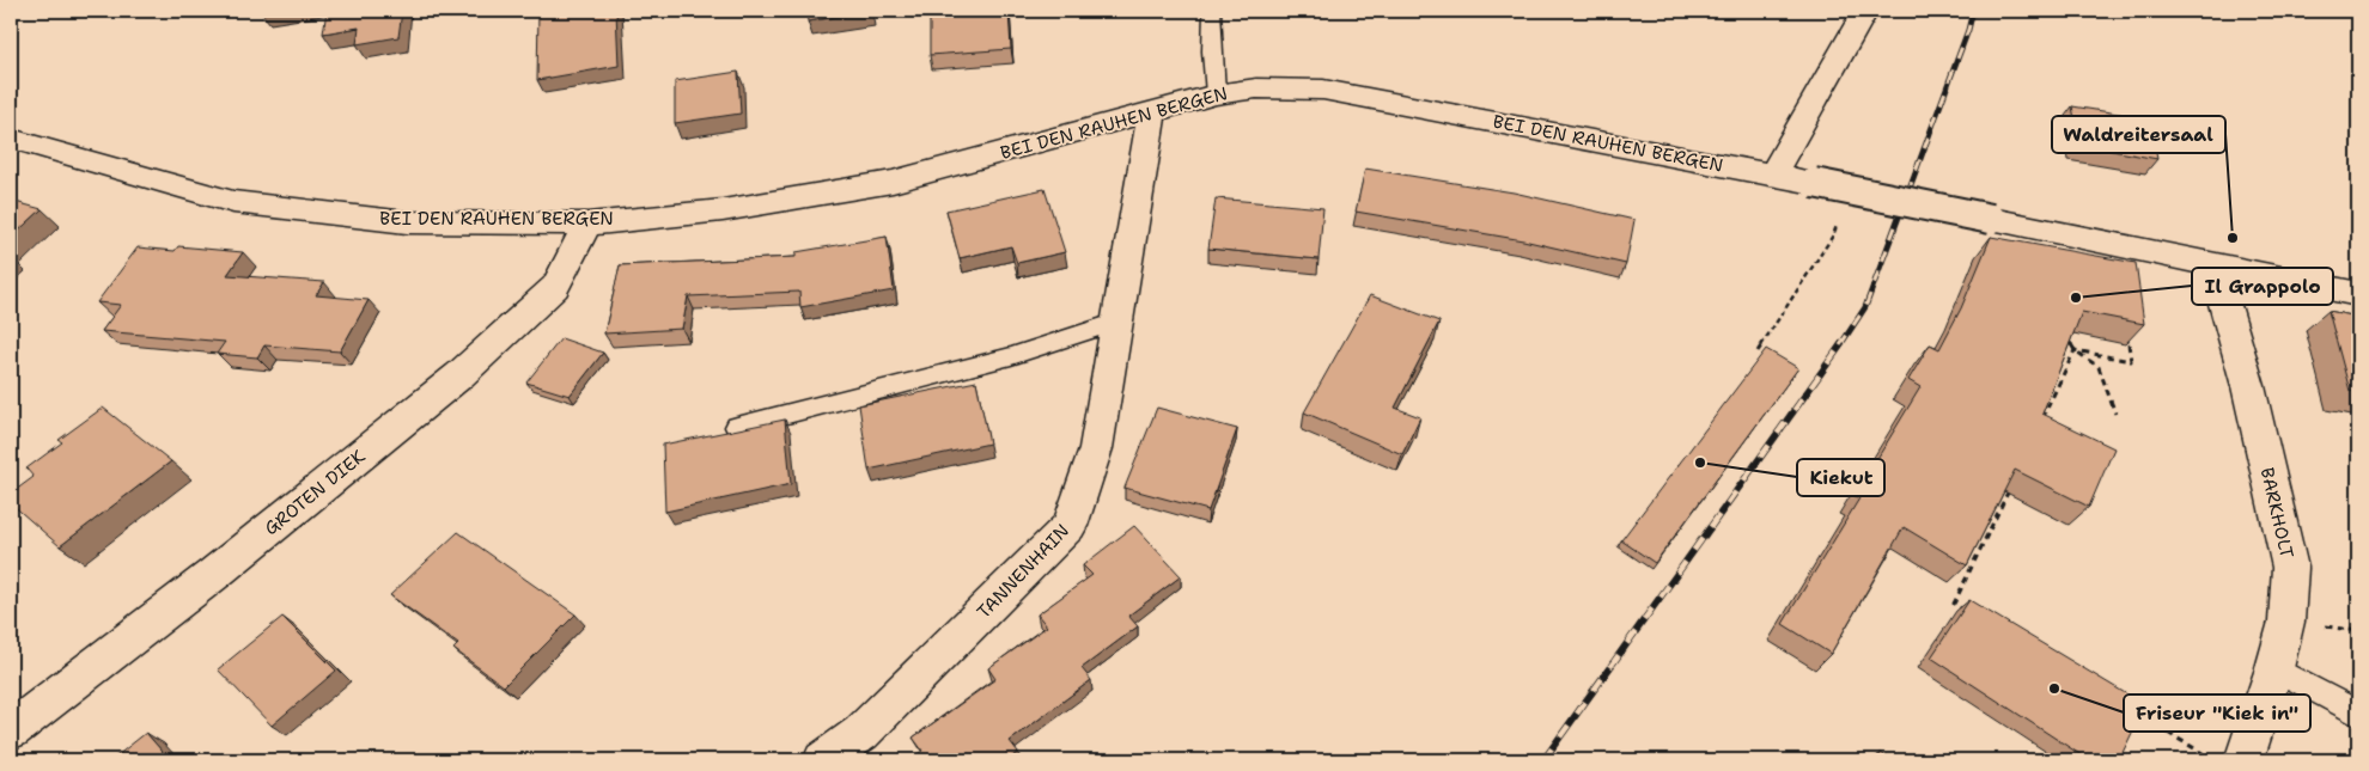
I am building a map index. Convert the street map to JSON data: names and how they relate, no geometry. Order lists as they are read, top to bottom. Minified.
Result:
{"streets":{"street":["BEI DEN RAUHEN BERGEN","GROTEN DIEK","BARKHOLT","TANNENHAIN"]},"crossings":[["BEI DEN RAUHEN BERGEN","GROTEN DIEK"],["BEI DEN RAUHEN BERGEN","BARKHOLT"],["BEI DEN RAUHEN BERGEN","TANNENHAIN"]],"places":["Waldreitersaal","Il Grappolo","Kiekut","Friseur \"Kiek in\""]}
